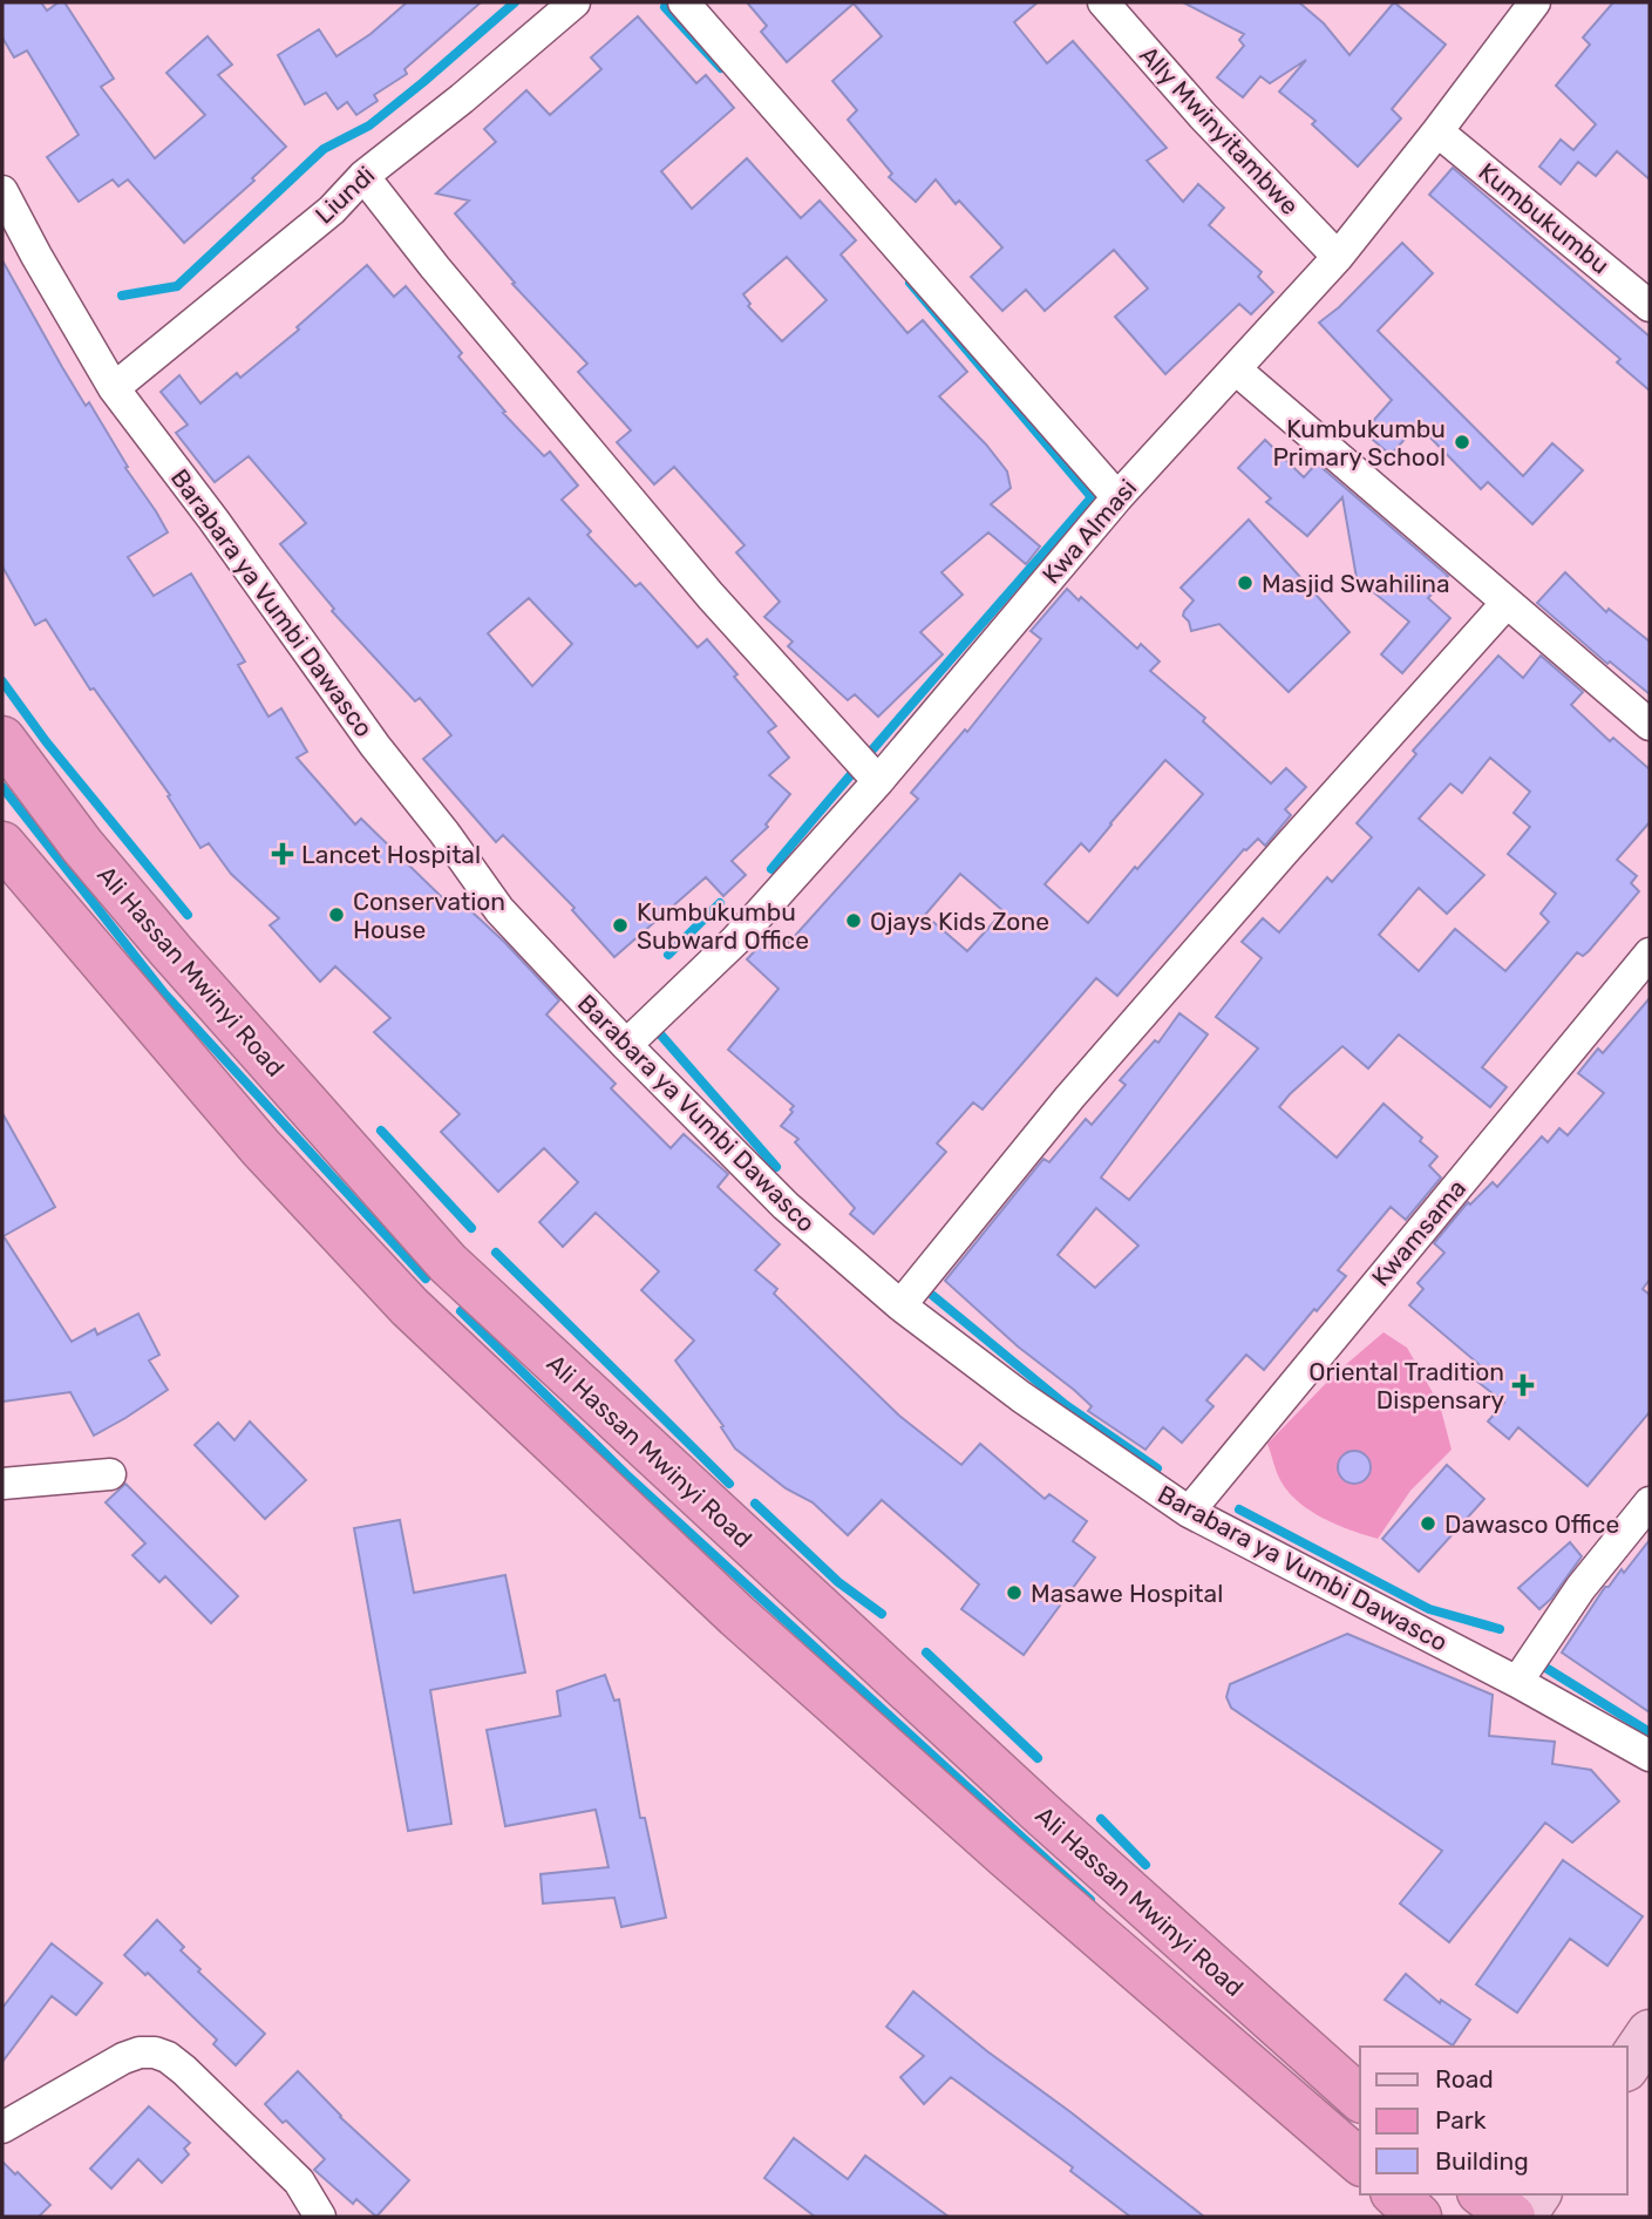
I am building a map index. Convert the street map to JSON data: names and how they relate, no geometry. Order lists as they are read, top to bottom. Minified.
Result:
{"streets":{"highway":["Ali Hassan Mwinyi Road"],"street":["Ally Mwinyitambwe","Liundi","Kumbukumbu","Kwa Almasi","Barabara ya Vumbi Dawasco","Kwamsama"]},"crossings":[["Ally Mwinyitambwe","Kwa Almasi"],["Liundi","Barabara ya Vumbi Dawasco"],["Kumbukumbu","Kwa Almasi"],["Kwa Almasi","Barabara ya Vumbi Dawasco"],["Barabara ya Vumbi Dawasco","Kwamsama"]],"places":{"other":["Kumbukumbu Primary School","Masjid Swahilina","Conservation House","Ojays Kids Zone","Kumbukumbu Subward Office","Dawasco Office","Masawe Hospital"],"health":["Lancet Hospital","Oriental Tradition Dispensary"]},"legend":["Road","Park","Building"]}
